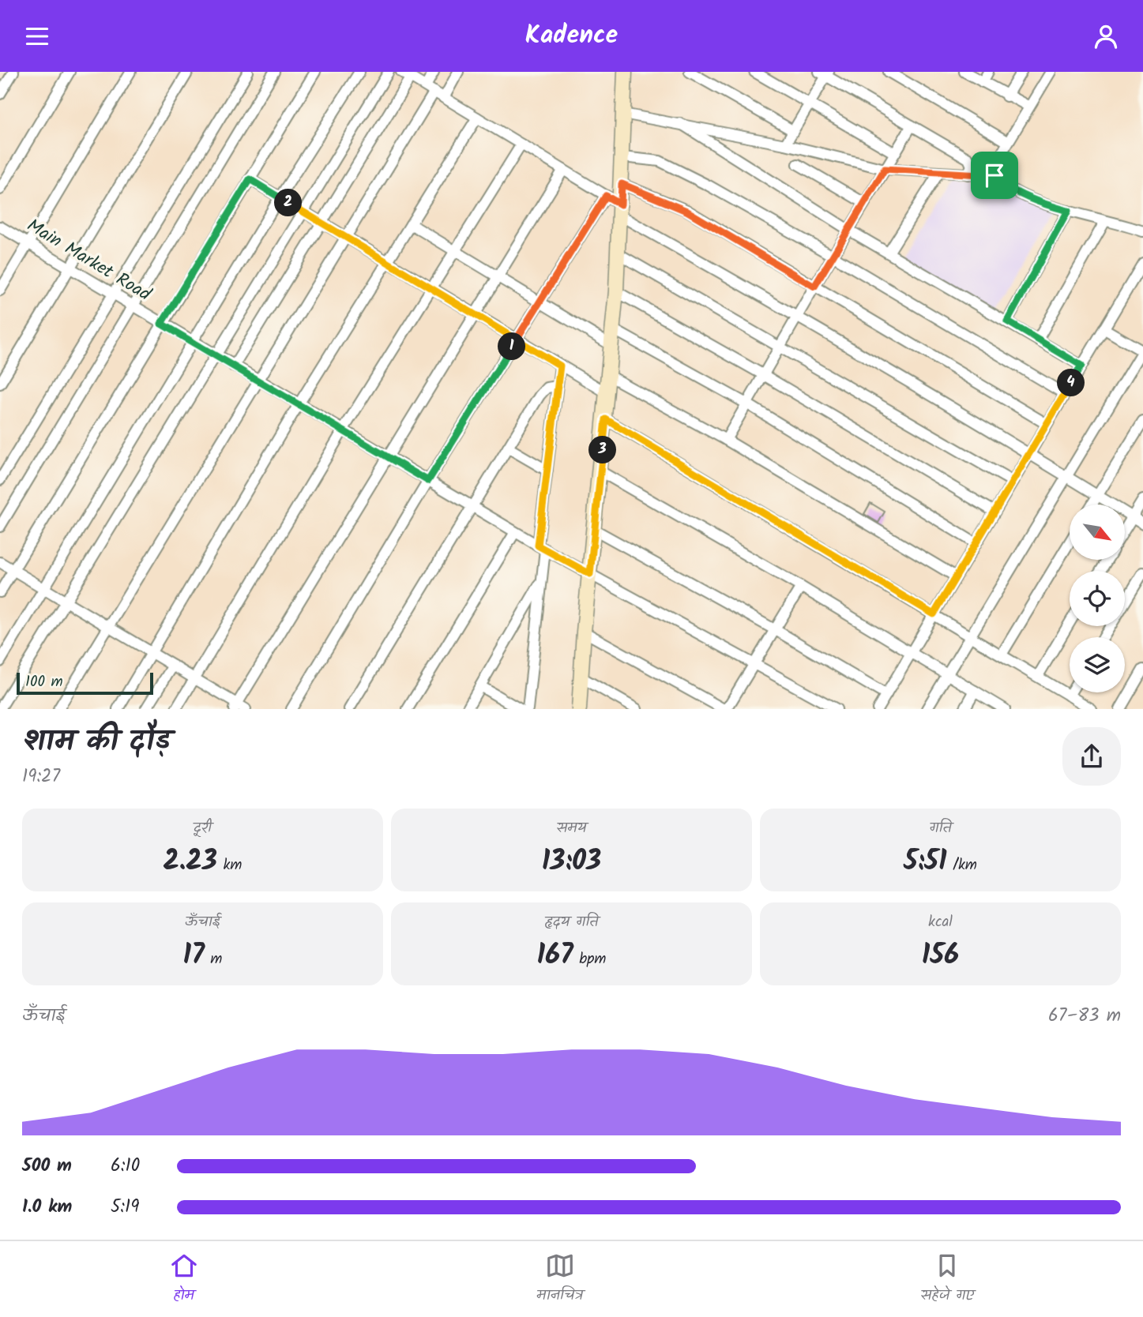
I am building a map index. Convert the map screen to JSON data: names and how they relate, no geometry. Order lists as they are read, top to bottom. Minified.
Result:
{"streets":{"street":["Main Market Road"]},"scale_bar":"100 m","north":"bottom right","page":{"header":"Kadence","pins":["2","1","4","3"],"scale":"100 m","heading":["शाम की दौड़","19:27"],"stats":[["दूरी","2.23 km"],["समय","13:03"],["गति","5:51 /km"],["ऊँचाई","17 m"],["हृदय गति","167 bpm"],["kcal","156"]],"chart":["ऊँचाई","67–83 m"],"list":[{"name":"500 m","note":"6:10"},{"name":"1.0 km","note":"5:19"}],"tabs":["होम","मानचित्र","सहेजे गए"]}}
